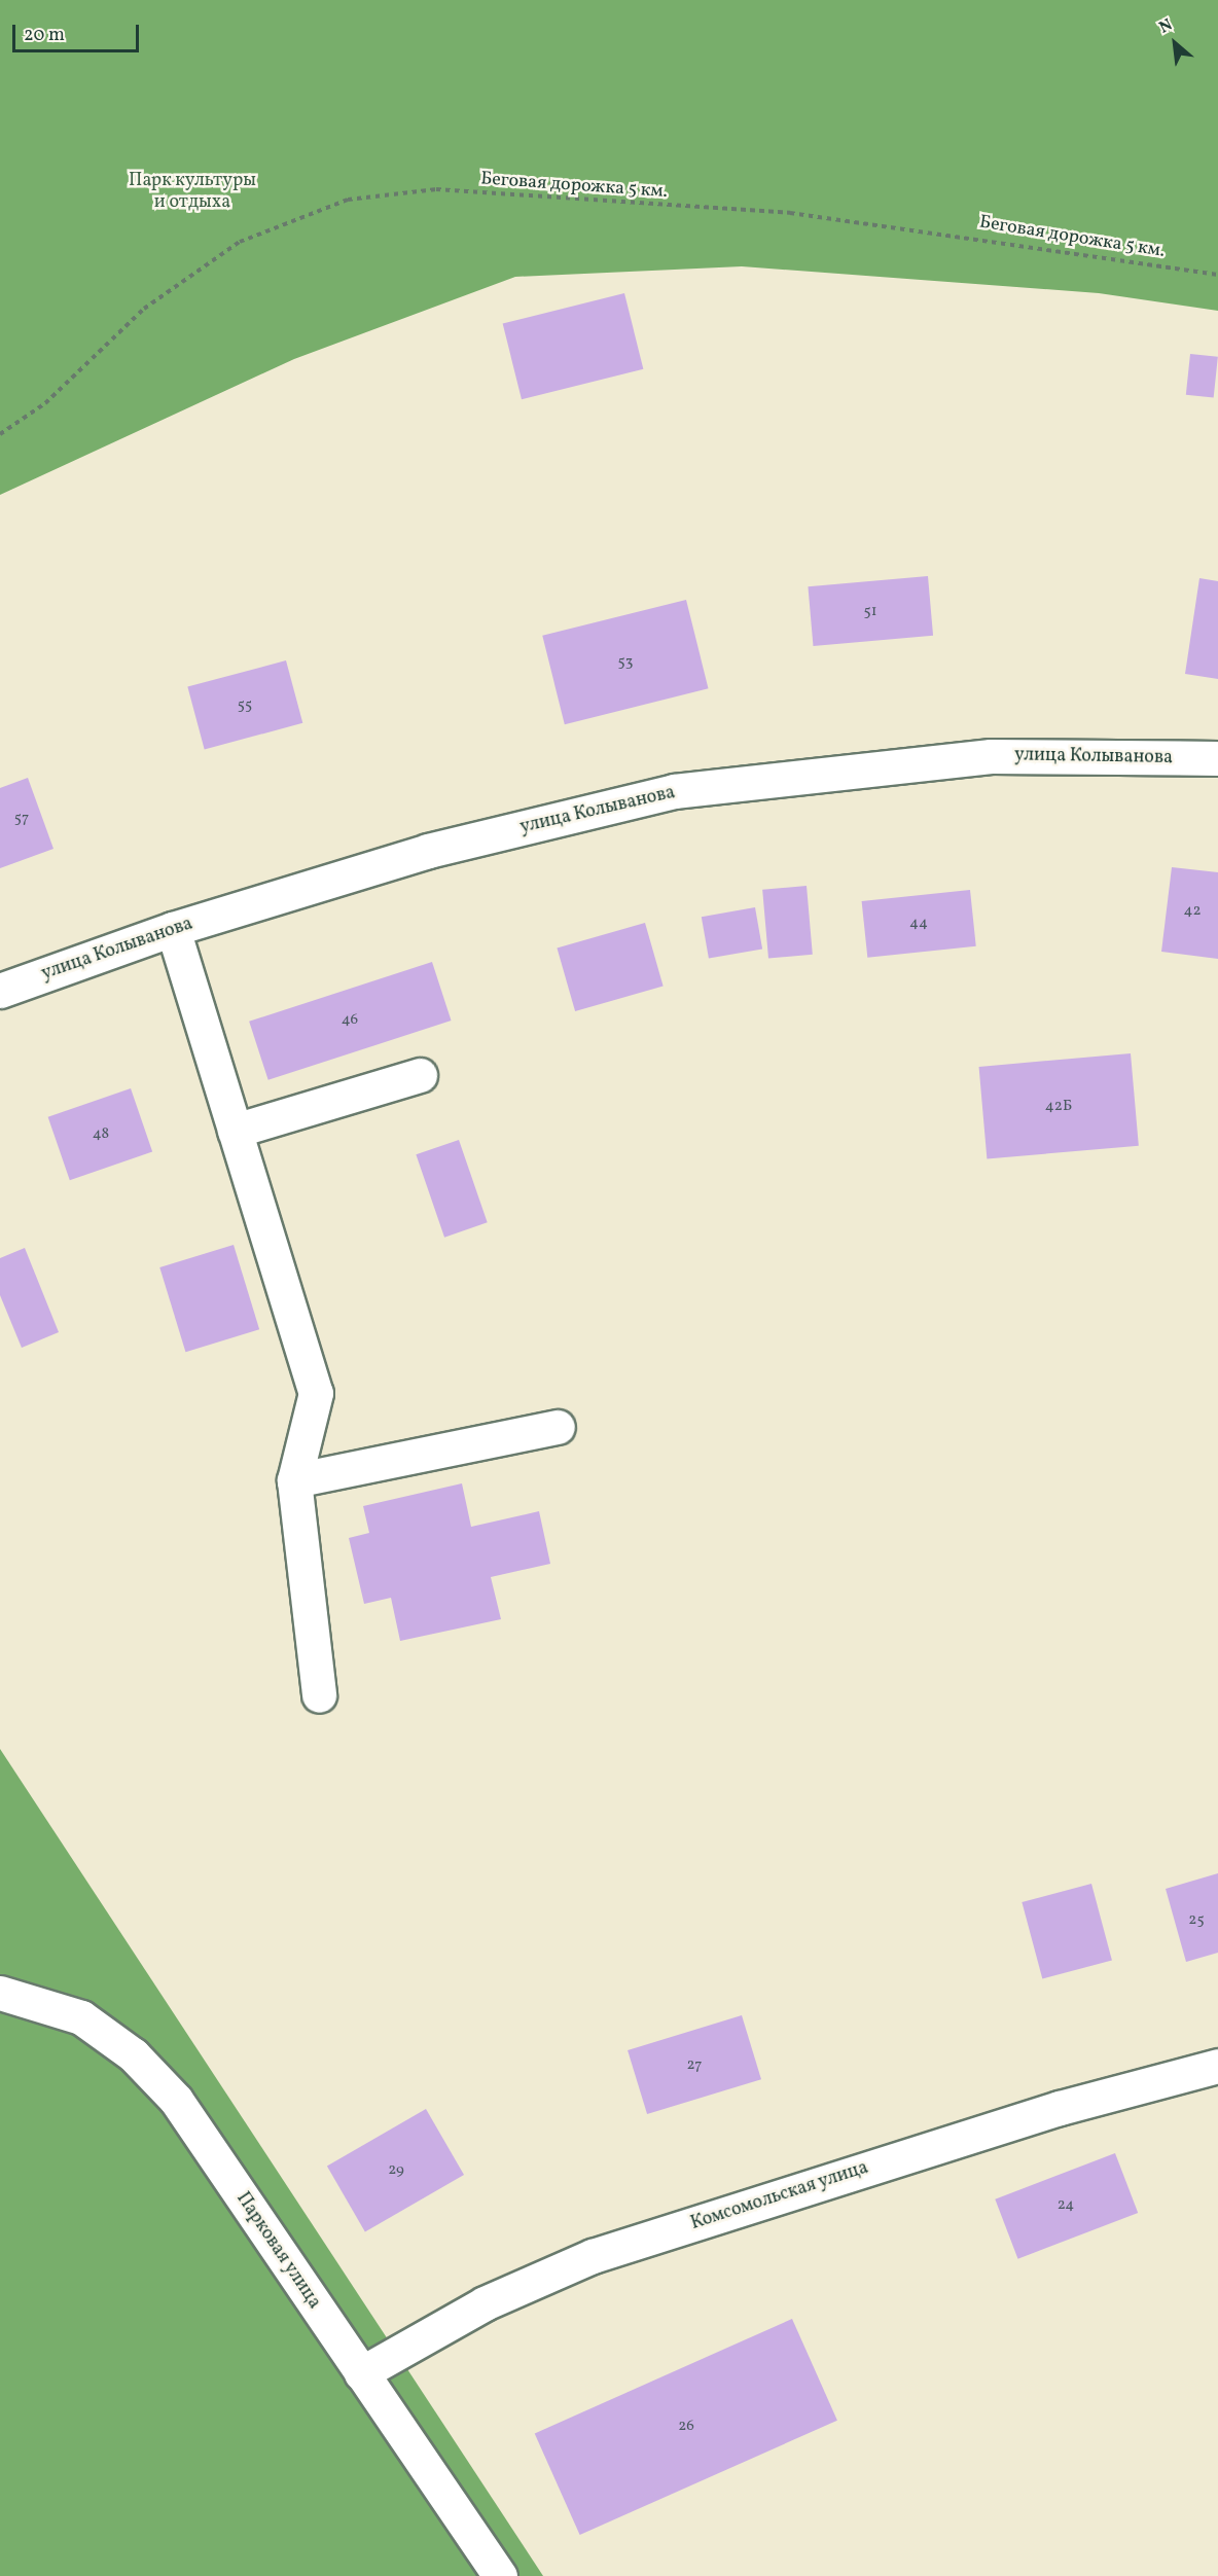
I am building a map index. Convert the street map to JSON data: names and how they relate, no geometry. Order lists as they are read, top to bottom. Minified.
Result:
{"streets":{"street":["улица Колыванова","Комсомольская улица","Парковая улица"],"path":["Беговая дорожка 5 км."]},"crossings":[["Комсомольская улица","Парковая улица"]],"parks":["Парк культуры и отдыха"],"house_numbers":["51","53","55","57","42","44","46","42Б","48","25","27","29","24","26"],"scale_bar":"20 m","north":"top left"}
